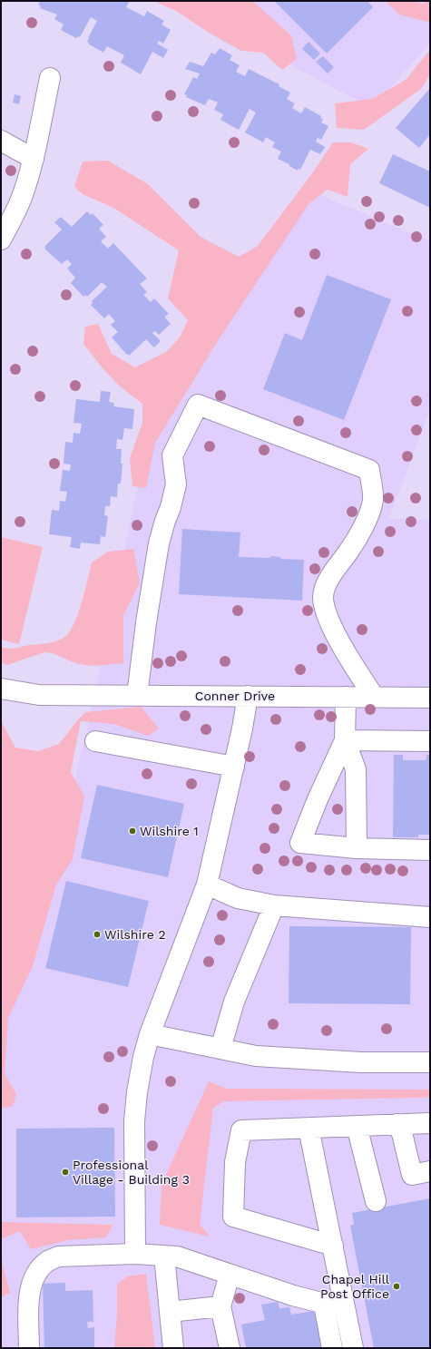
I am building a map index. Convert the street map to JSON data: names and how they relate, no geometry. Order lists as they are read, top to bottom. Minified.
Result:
{"streets":{"street":["Conner Drive"]},"places":["Wilshire 1","Wilshire 2","Professional Village - Building 3","Chapel Hill Post Office"]}
